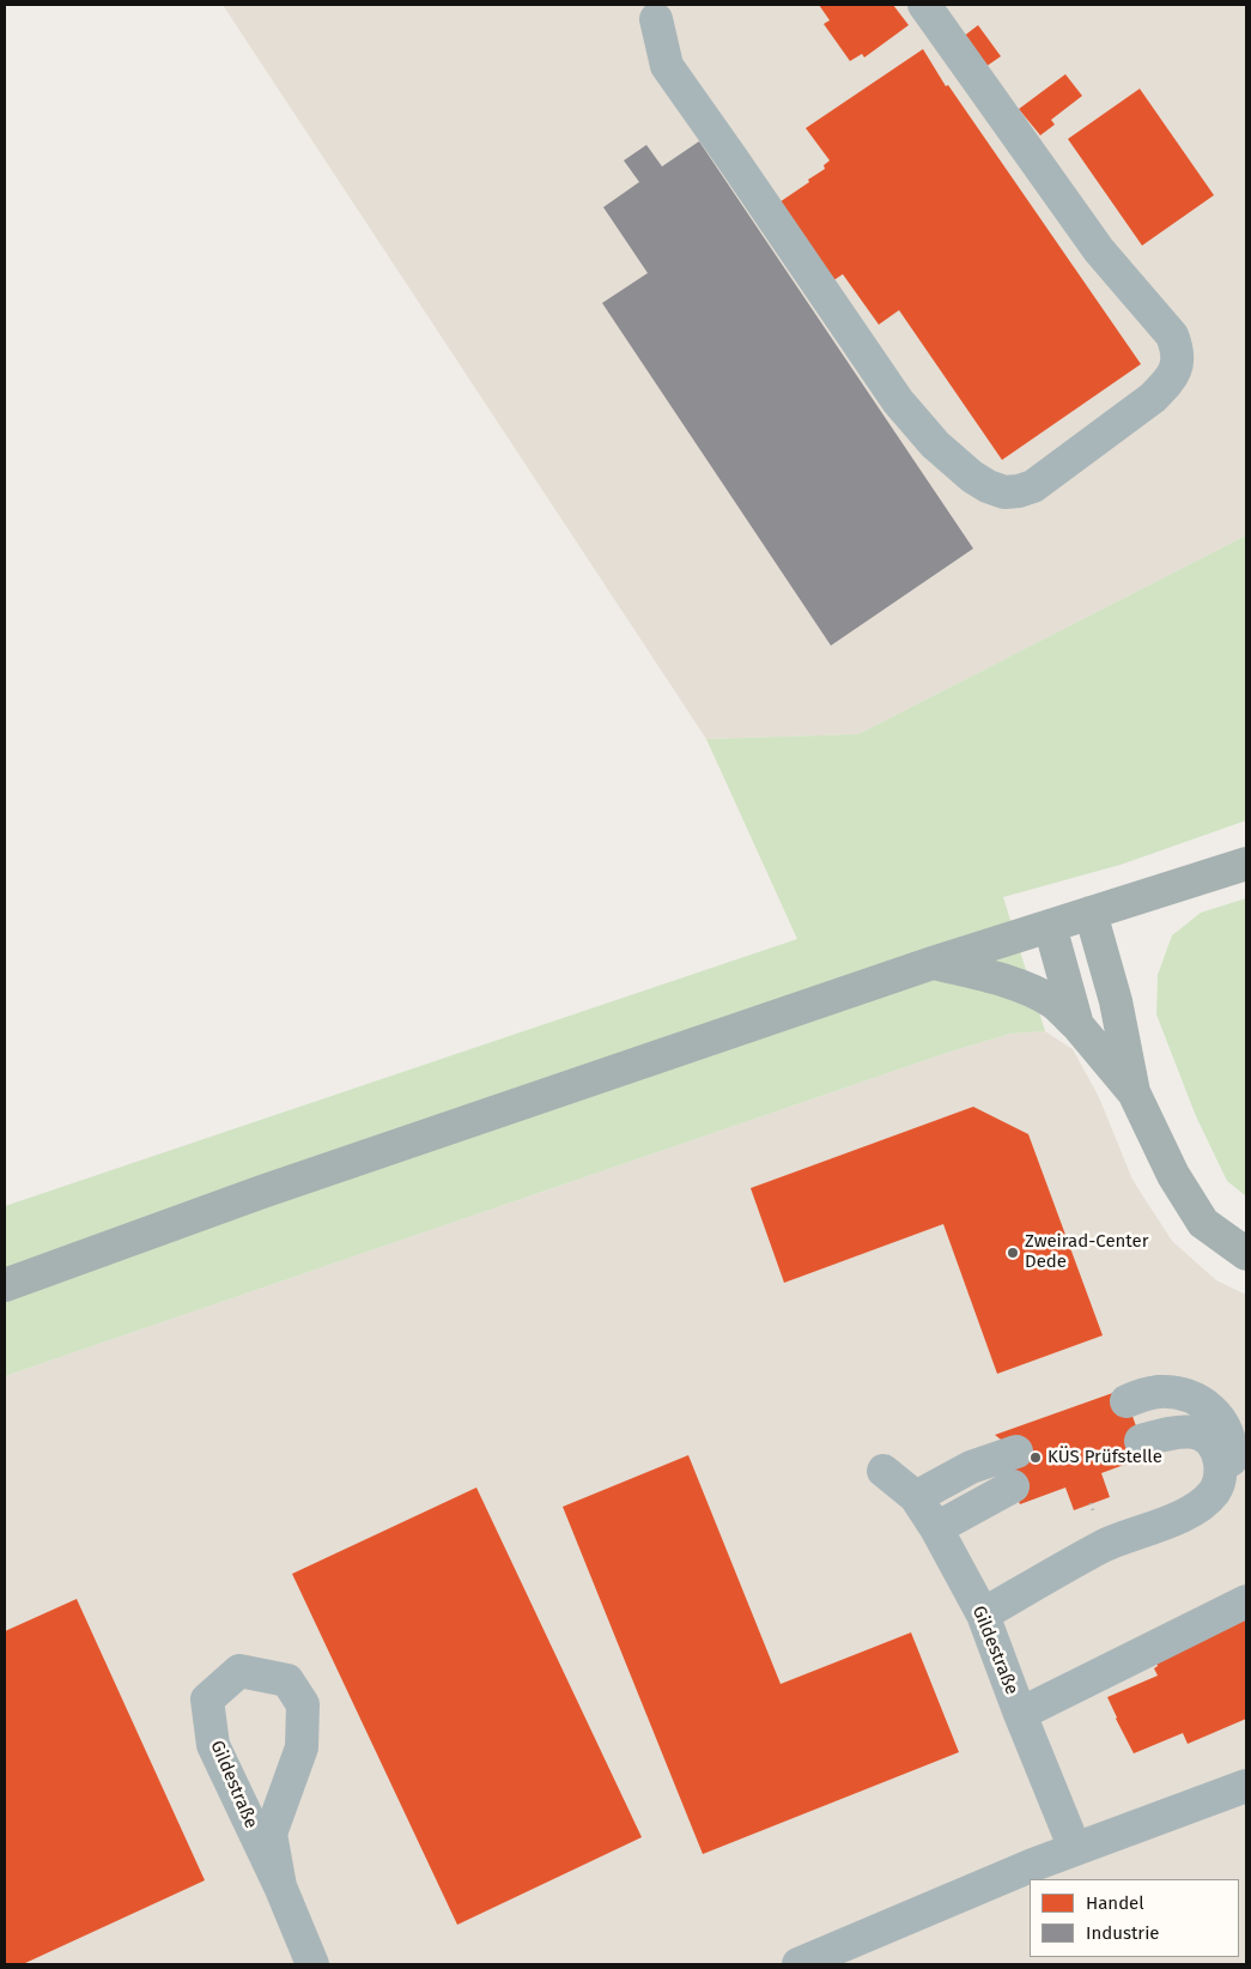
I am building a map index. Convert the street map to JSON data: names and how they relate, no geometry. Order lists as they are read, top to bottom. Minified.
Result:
{"streets":{"street":["Gildestraße"]},"places":["Zweirad-Center Dede","KÜS Prüfstelle"],"legend":["Handel","Industrie"]}
